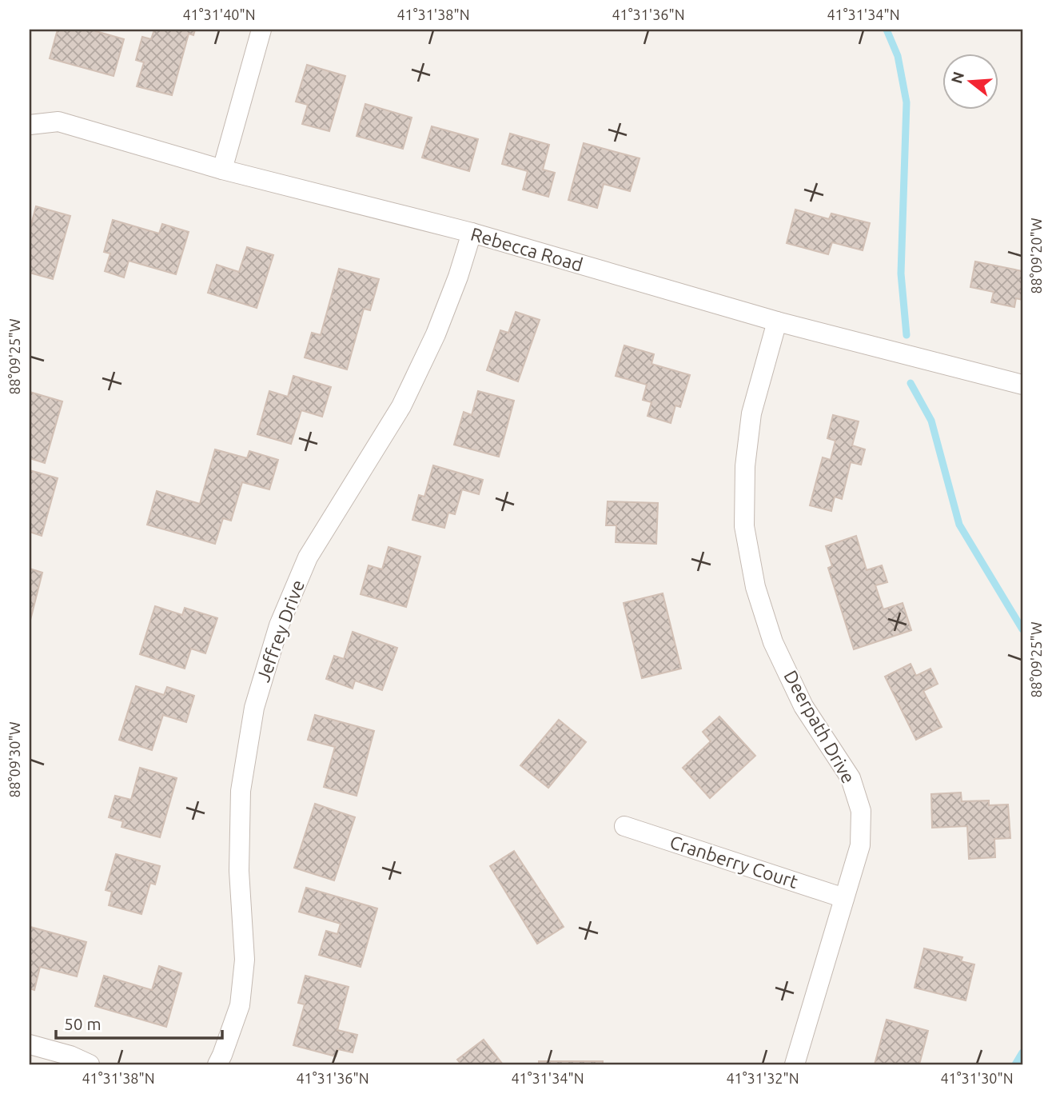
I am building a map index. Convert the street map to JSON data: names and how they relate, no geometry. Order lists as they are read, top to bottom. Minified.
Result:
{"streets":{"street":["Rebecca Road","Jeffrey Drive","Deerpath Drive","Cranberry Court"]},"crossings":[["Rebecca Road","Jeffrey Drive"],["Rebecca Road","Deerpath Drive"],["Deerpath Drive","Cranberry Court"]],"scale_bar":"50 m","north":"left","coordinates":["41°31'40\"N","41°31'38\"N","41°31'36\"N","41°31'34\"N","88°09'20\"W","88°09'25\"W","88°09'30\"W","41°31'32\"N","41°31'30\"N"]}
